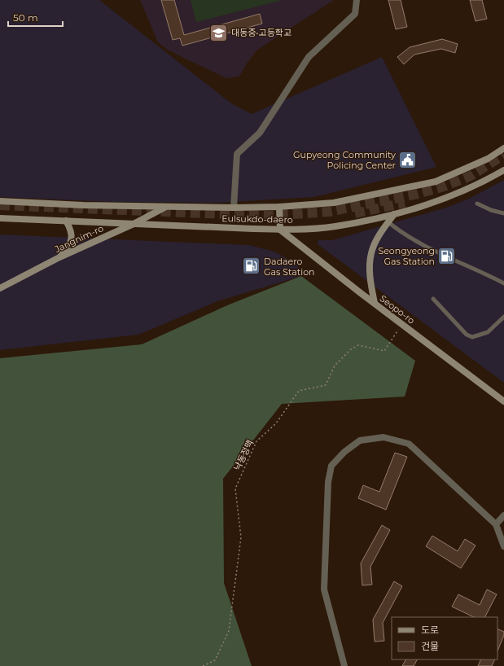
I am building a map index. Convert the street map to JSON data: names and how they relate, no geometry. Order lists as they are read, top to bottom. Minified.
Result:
{"streets":{"main road":["Eulsukdo-daero","Jangnim-ro","Seopo-ro"],"path":["낙동정맥"]},"crossings":[["Eulsukdo-daero","Jangnim-ro"],["Eulsukdo-daero","Seopo-ro"],["Seopo-ro","낙동정맥"]],"places":{"school or university":["대동중•고등학교"],"public building":["Gupyeong Community Policing Center"],"fuel station":["Seongyeong Gas Station","Dadaero Gas Station"]},"legend":["도로","건물"],"scale_bar":"50 m"}
